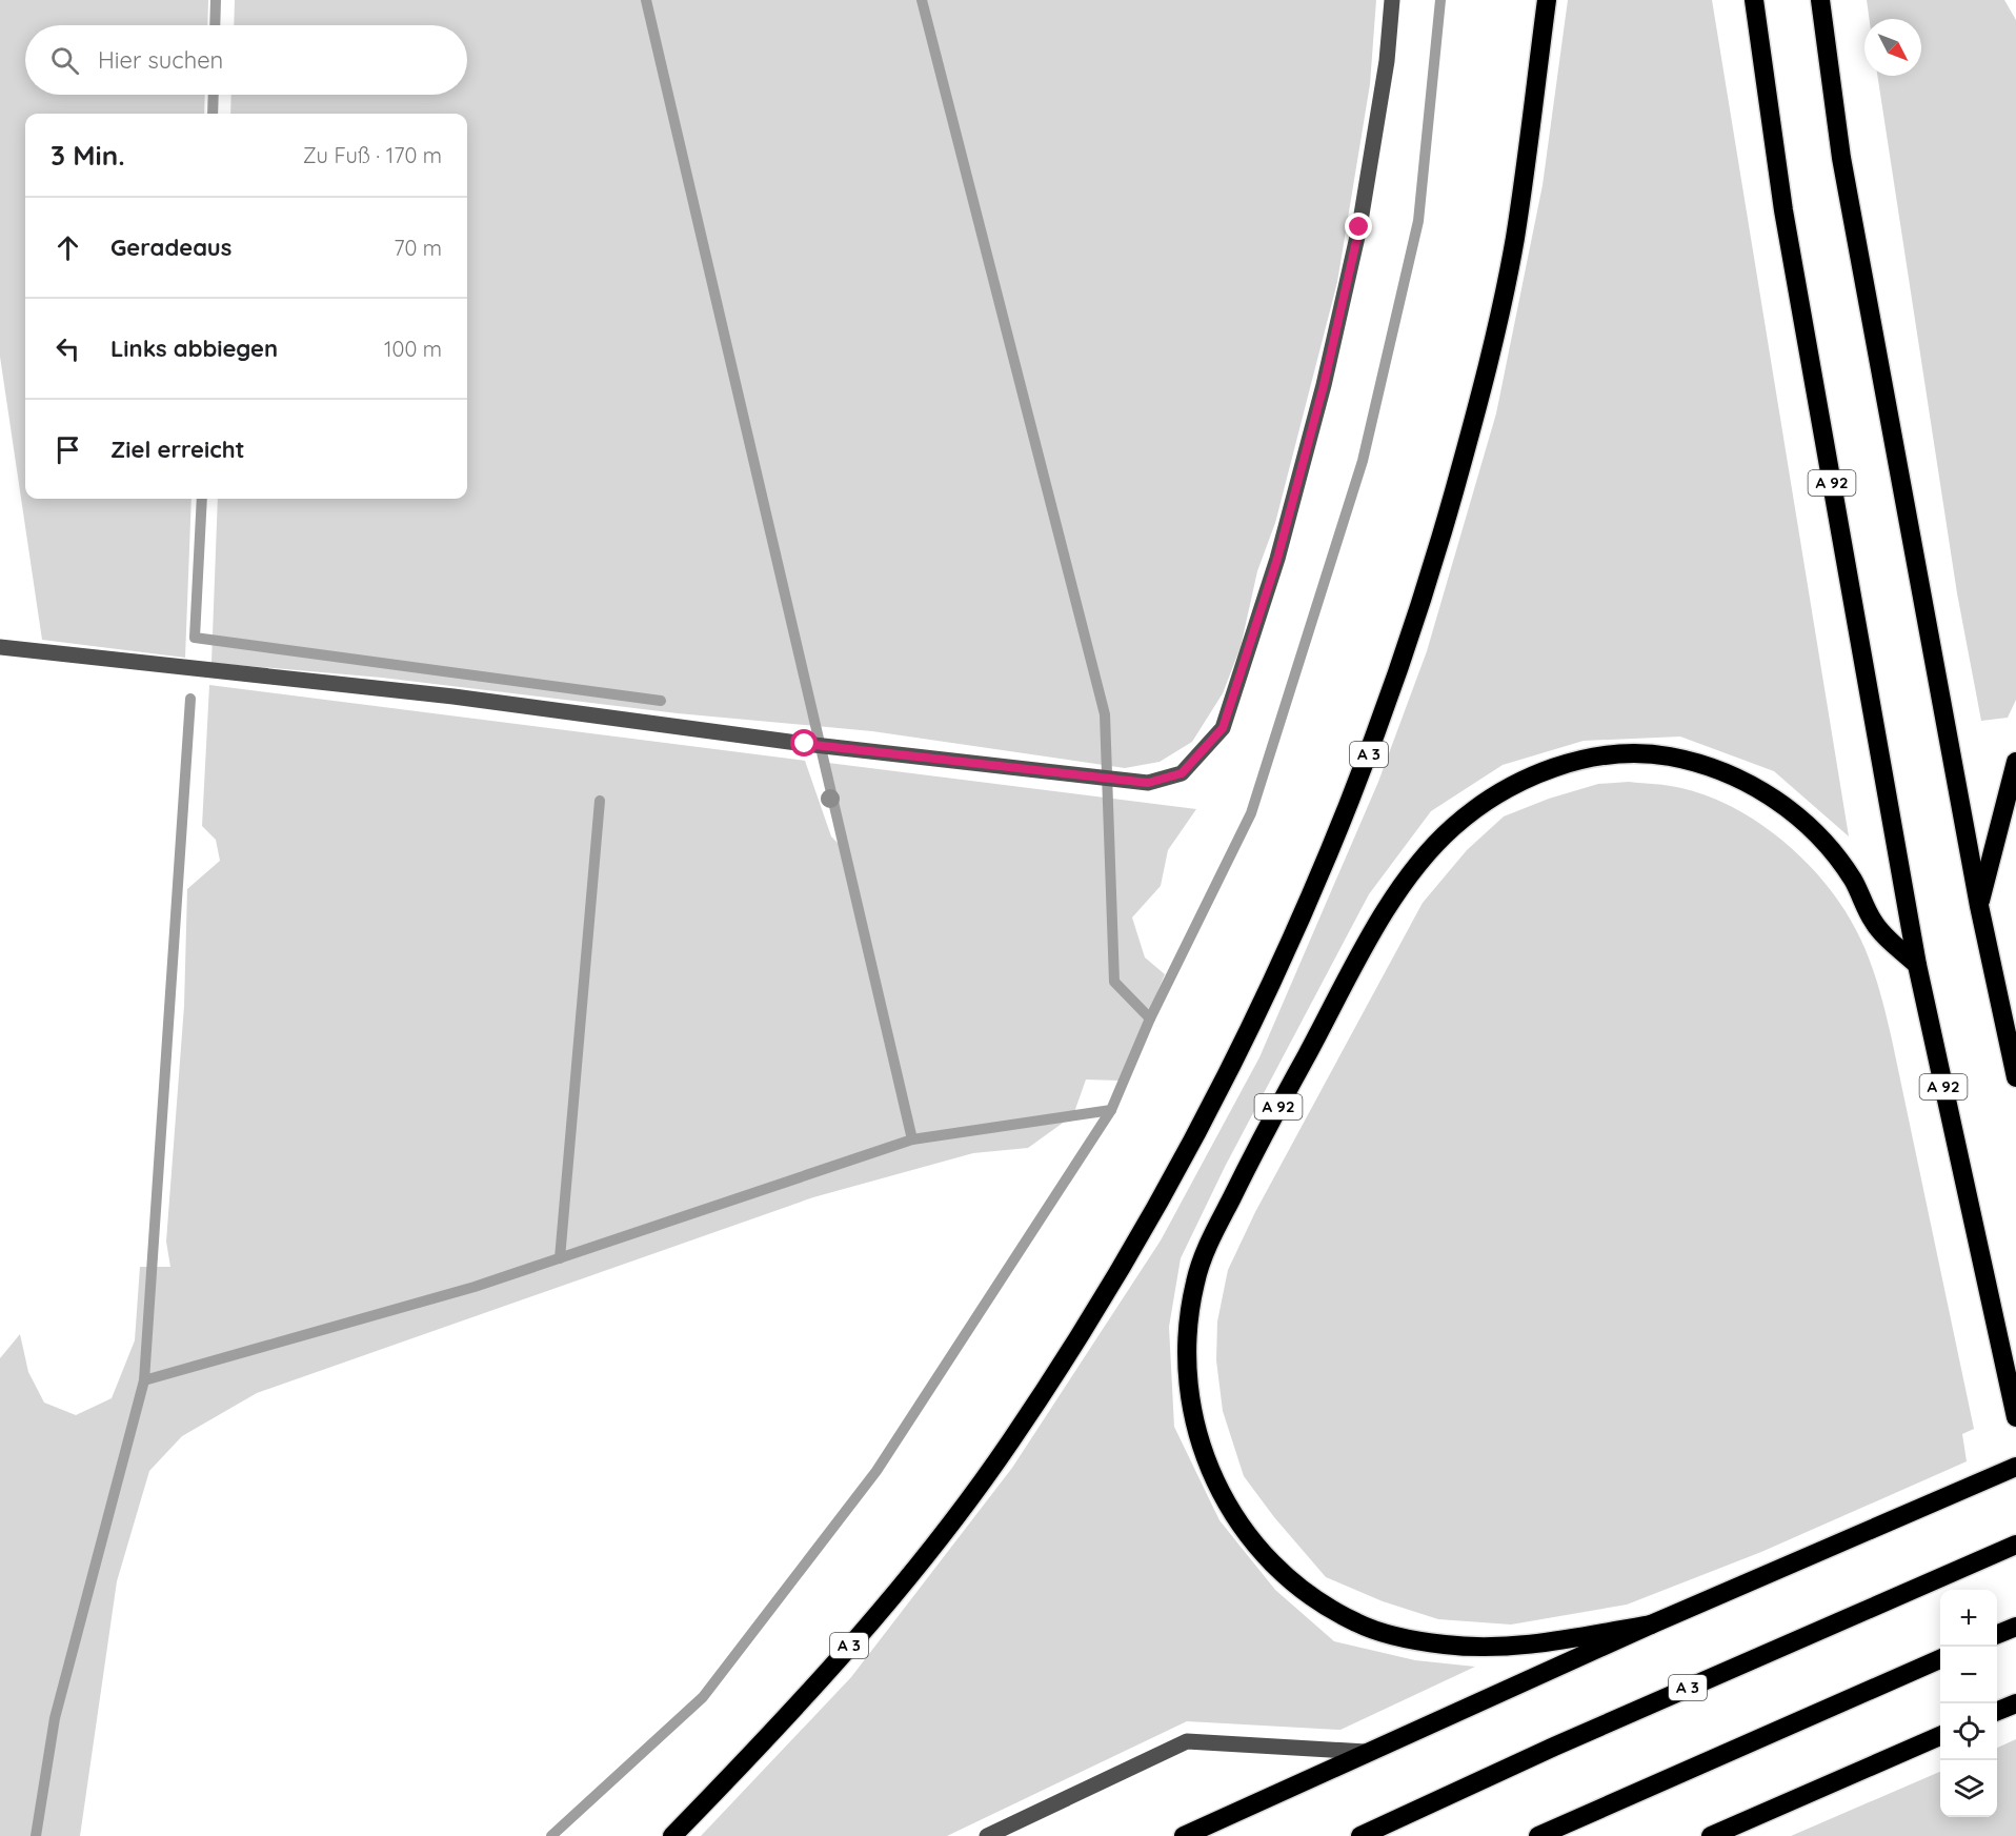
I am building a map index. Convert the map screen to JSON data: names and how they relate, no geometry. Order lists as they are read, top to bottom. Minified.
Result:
{"streets":{"highway":["A 92","A 3"]},"north":"bottom right","page":{"search":"Hier suchen","heading":["3 Min.","Zu Fuß · 170 m"],"list":[["Geradeaus","70 m"],["Links abbiegen","100 m"],"Ziel erreicht"],"map_buttons":["+","−"]}}
